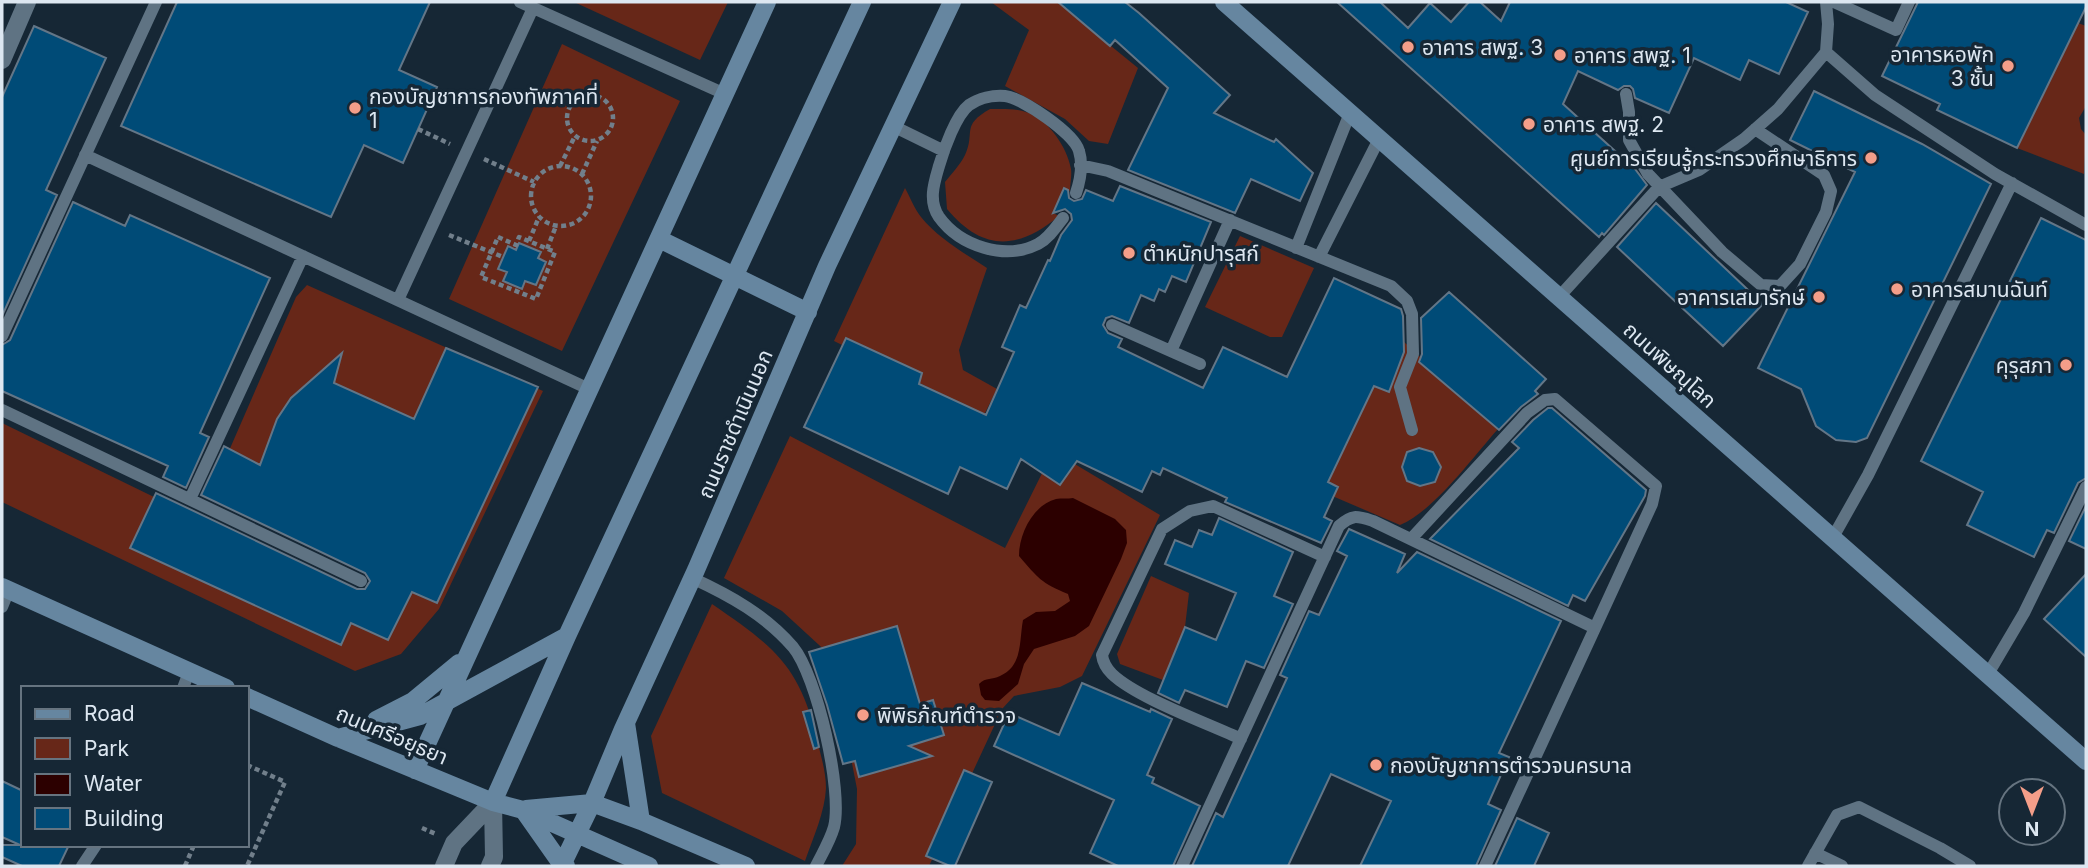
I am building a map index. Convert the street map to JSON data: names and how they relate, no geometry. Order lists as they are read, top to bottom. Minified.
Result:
{"streets":{"main road":["ถนนพิษณุโลก","ถนนราชดำเนินนอก","ถนนศรีอยุธยา"]},"crossings":[["ถนนราชดำเนินนอก","ถนนศรีอยุธยา"]],"places":["อาคาร สพฐ. 3","อาคาร สพฐ. 1","อาคารหอพัก 3 ชั้น","กองบัญชาการกองทัพภาคที่ 1","อาคาร สพฐ. 2","ศูนย์การเรียนรู้กระทรวงศึกษาธิการ","ตำหนักปารุสก์","อาคารสมานฉันท์","อาคารเสมารักษ์","คุรุสภา","พิพิธภ้ณฑ์ตำรวจ","กองบัญชาการตำรวจนครบาล"],"legend":["Road","Park","Water","Building"],"north":"bottom"}
